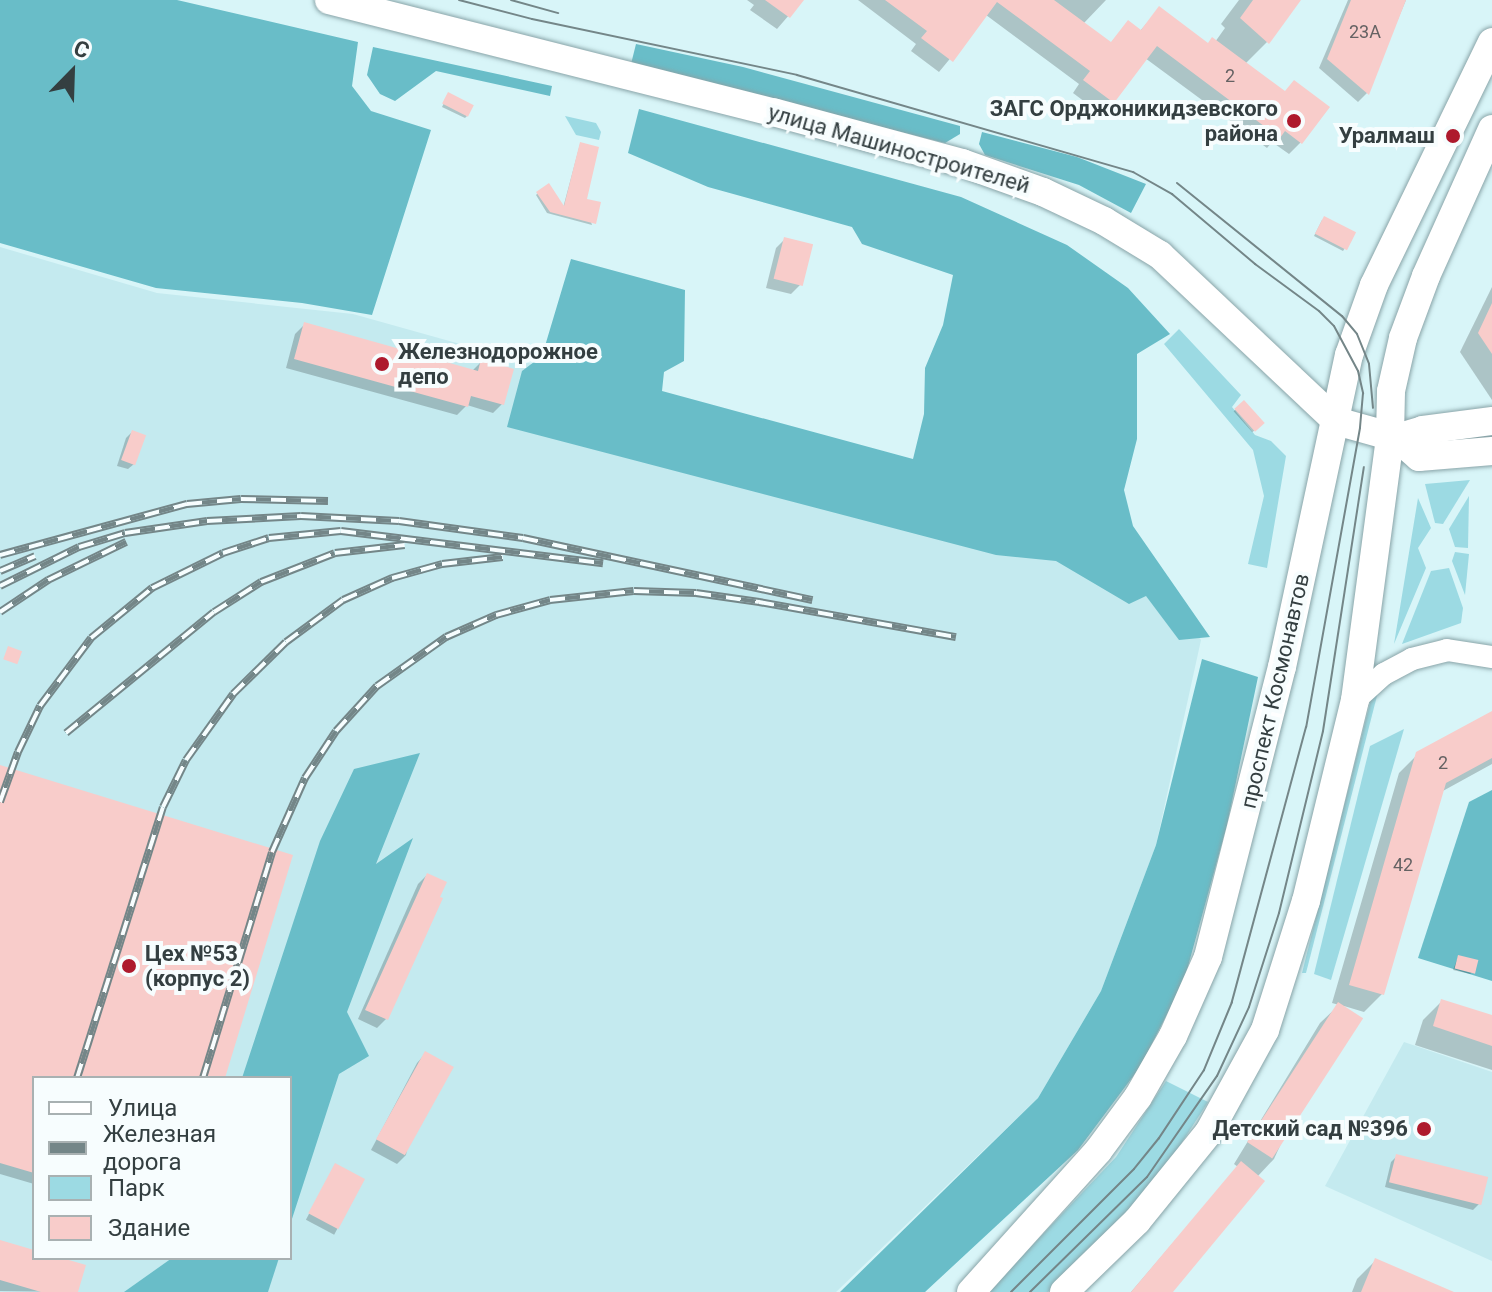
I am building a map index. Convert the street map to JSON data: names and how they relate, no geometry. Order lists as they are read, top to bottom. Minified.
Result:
{"streets":{"main road":["улица Машиностроителей","проспект Космонавтов"]},"crossings":[["улица Машиностроителей","проспект Космонавтов"]],"places":["ЗАГС Орджоникидзевского района","Уралмаш","Железнодорожное депо","Цех №53 (корпус 2)","Детский сад №396"],"house_numbers":["23А","2","2","42"],"legend":["Улица","Железная дорога","Парк","Здание"],"north":"top right"}
